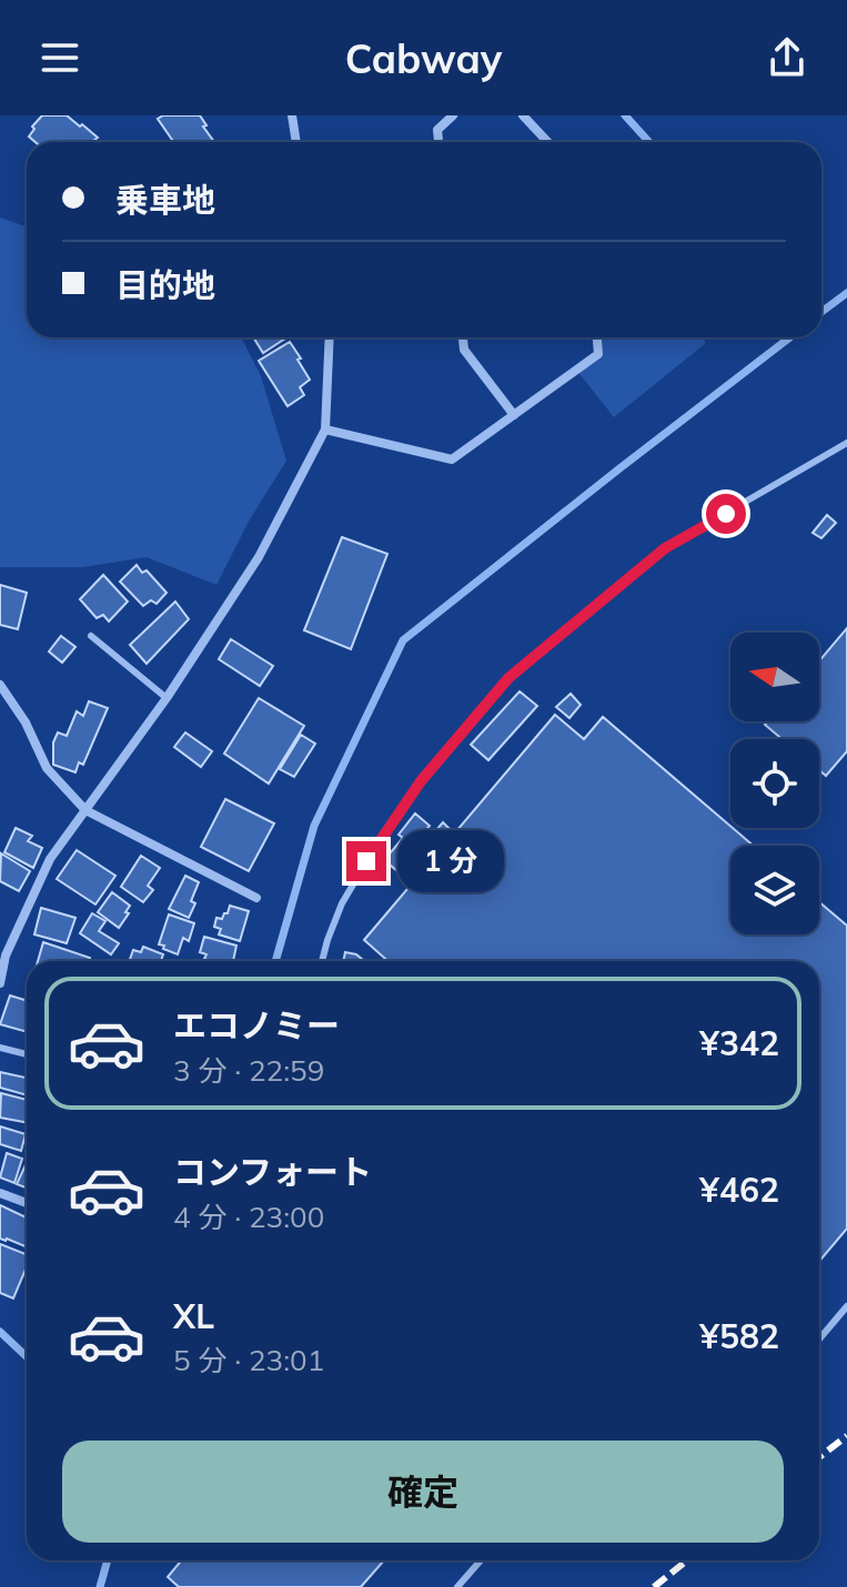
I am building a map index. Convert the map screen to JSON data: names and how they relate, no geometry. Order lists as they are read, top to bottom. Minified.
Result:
{"north":"left","page":{"header":"Cabway","banner":["乗車地","目的地"],"bubble":"1 分","list":[{"name":"エコノミー","note":"3 分 · 22:59","value":"¥342"},{"name":"コンフォート","note":"4 分 · 23:00","value":"¥462"},{"name":"XL","note":"5 分 · 23:01","value":"¥582"}],"buttons":"確定"}}
